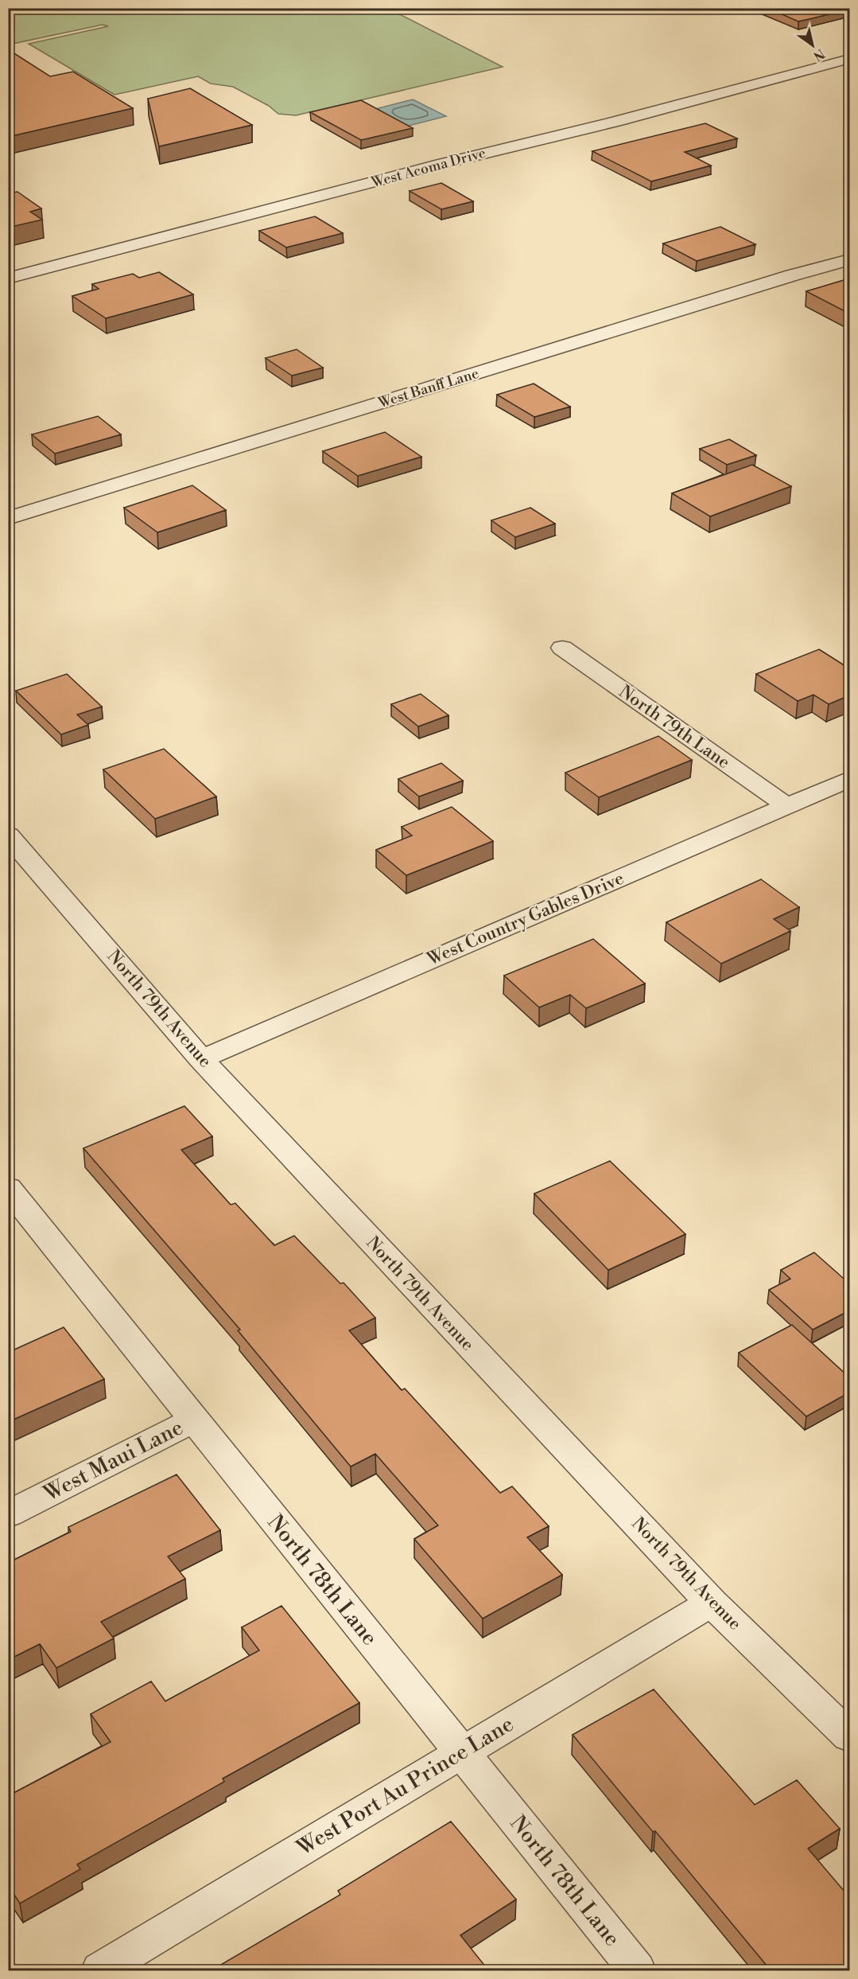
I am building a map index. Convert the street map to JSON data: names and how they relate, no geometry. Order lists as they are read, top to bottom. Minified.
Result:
{"streets":{"street":["West Acoma Drive","West Banff Lane","North 79th Lane","West Country Gables Drive","North 79th Avenue","West Maui Lane","North 78th Lane","West Port Au Prince Lane"]},"crossings":[["North 79th Lane","West Country Gables Drive"],["West Country Gables Drive","North 79th Avenue"],["North 79th Avenue","West Port Au Prince Lane"],["West Maui Lane","North 78th Lane"],["North 78th Lane","West Port Au Prince Lane"]],"north":"bottom right"}
